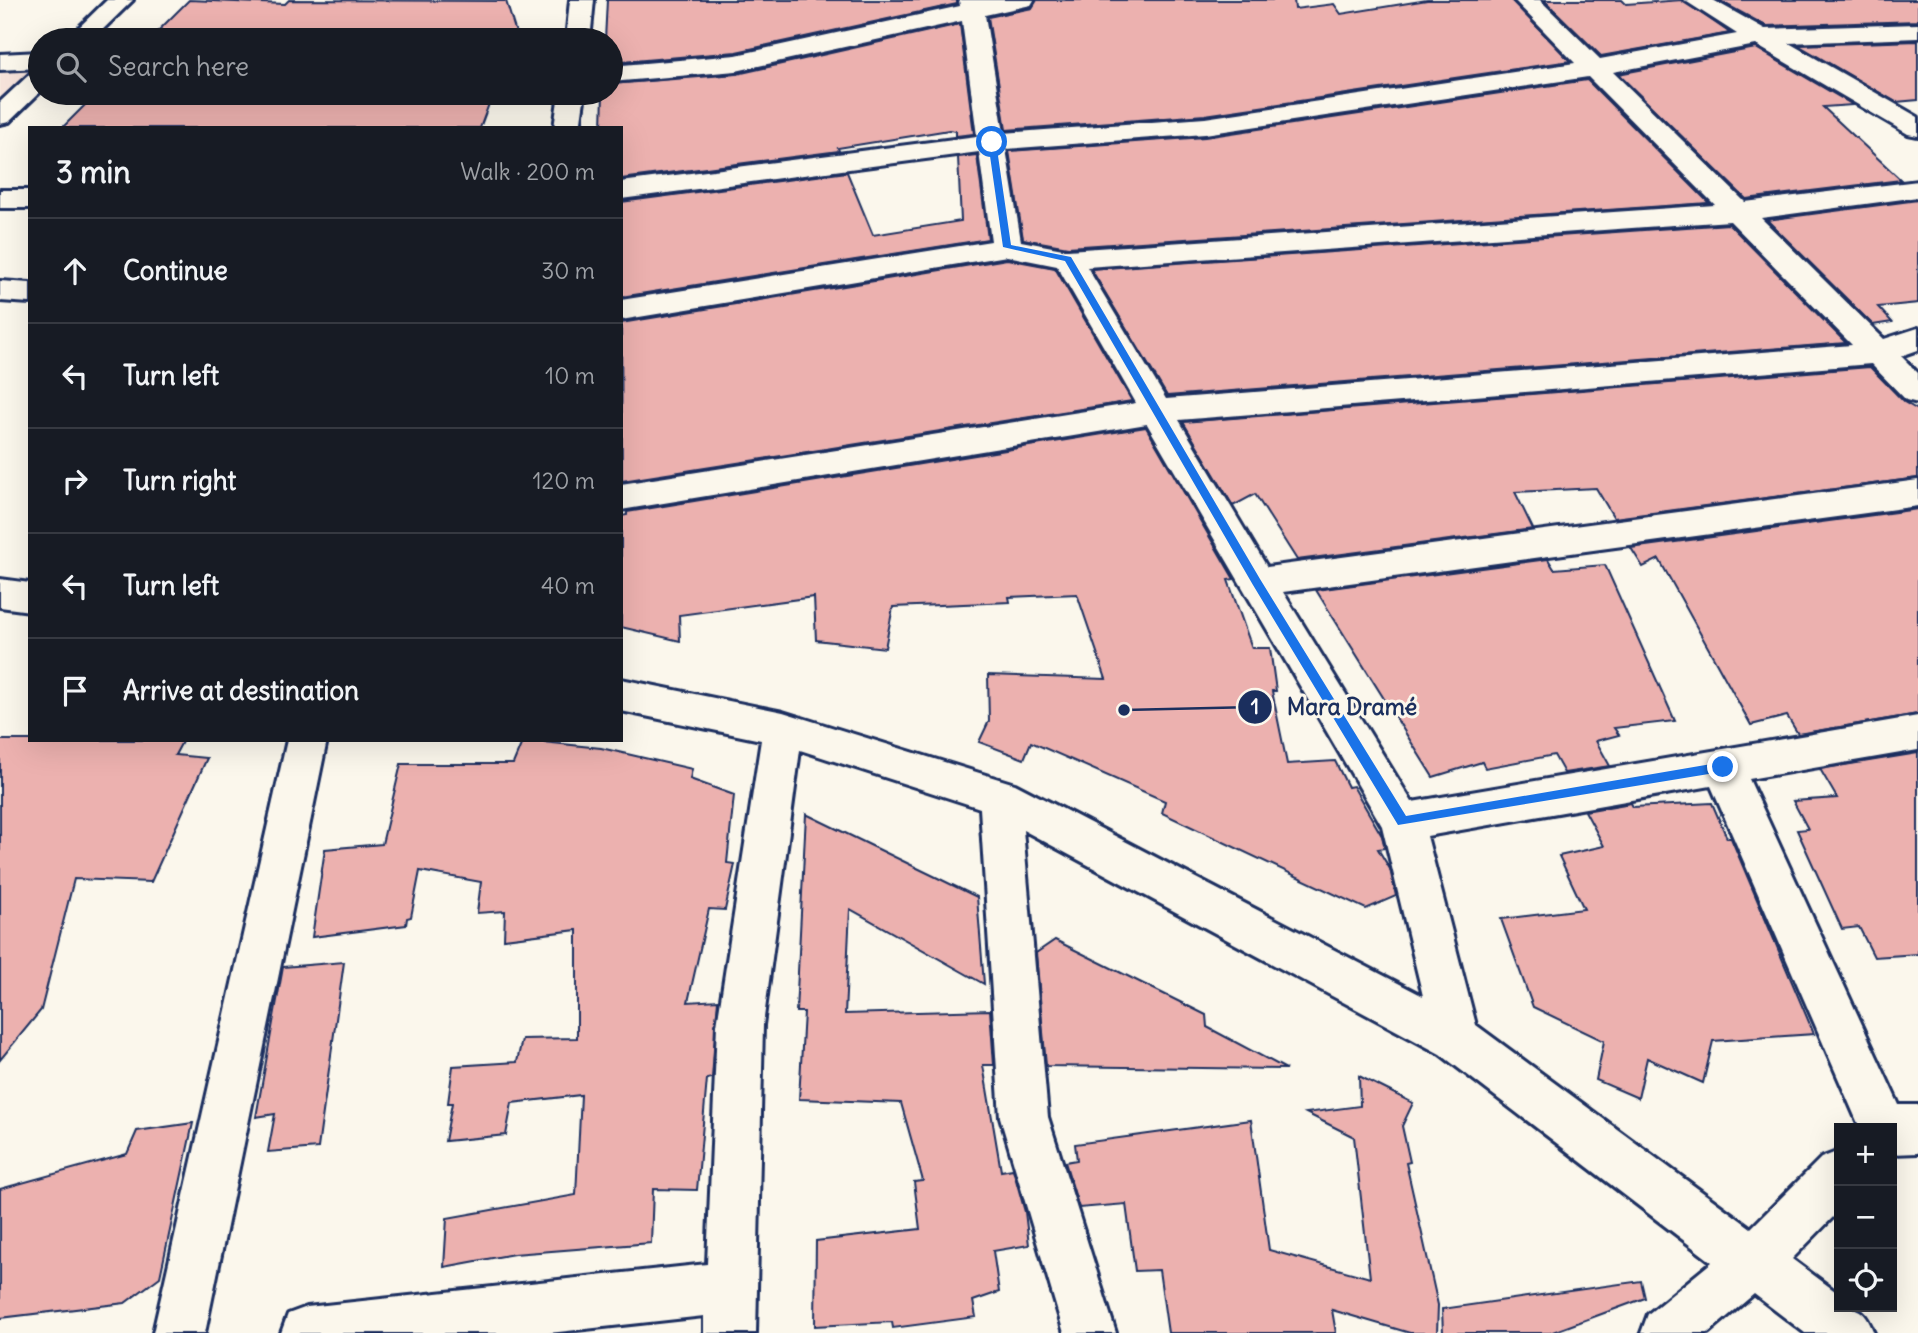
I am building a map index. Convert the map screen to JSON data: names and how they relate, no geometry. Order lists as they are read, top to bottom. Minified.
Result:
{"places":["Mara Dramé"],"page":{"search":"Search here","heading":["3 min","Walk · 200 m"],"list":[["Continue","30 m"],["Turn left","10 m"],["Turn right","120 m"],["Turn left","40 m"],"Arrive at destination"],"map_buttons":["+","−"]}}
